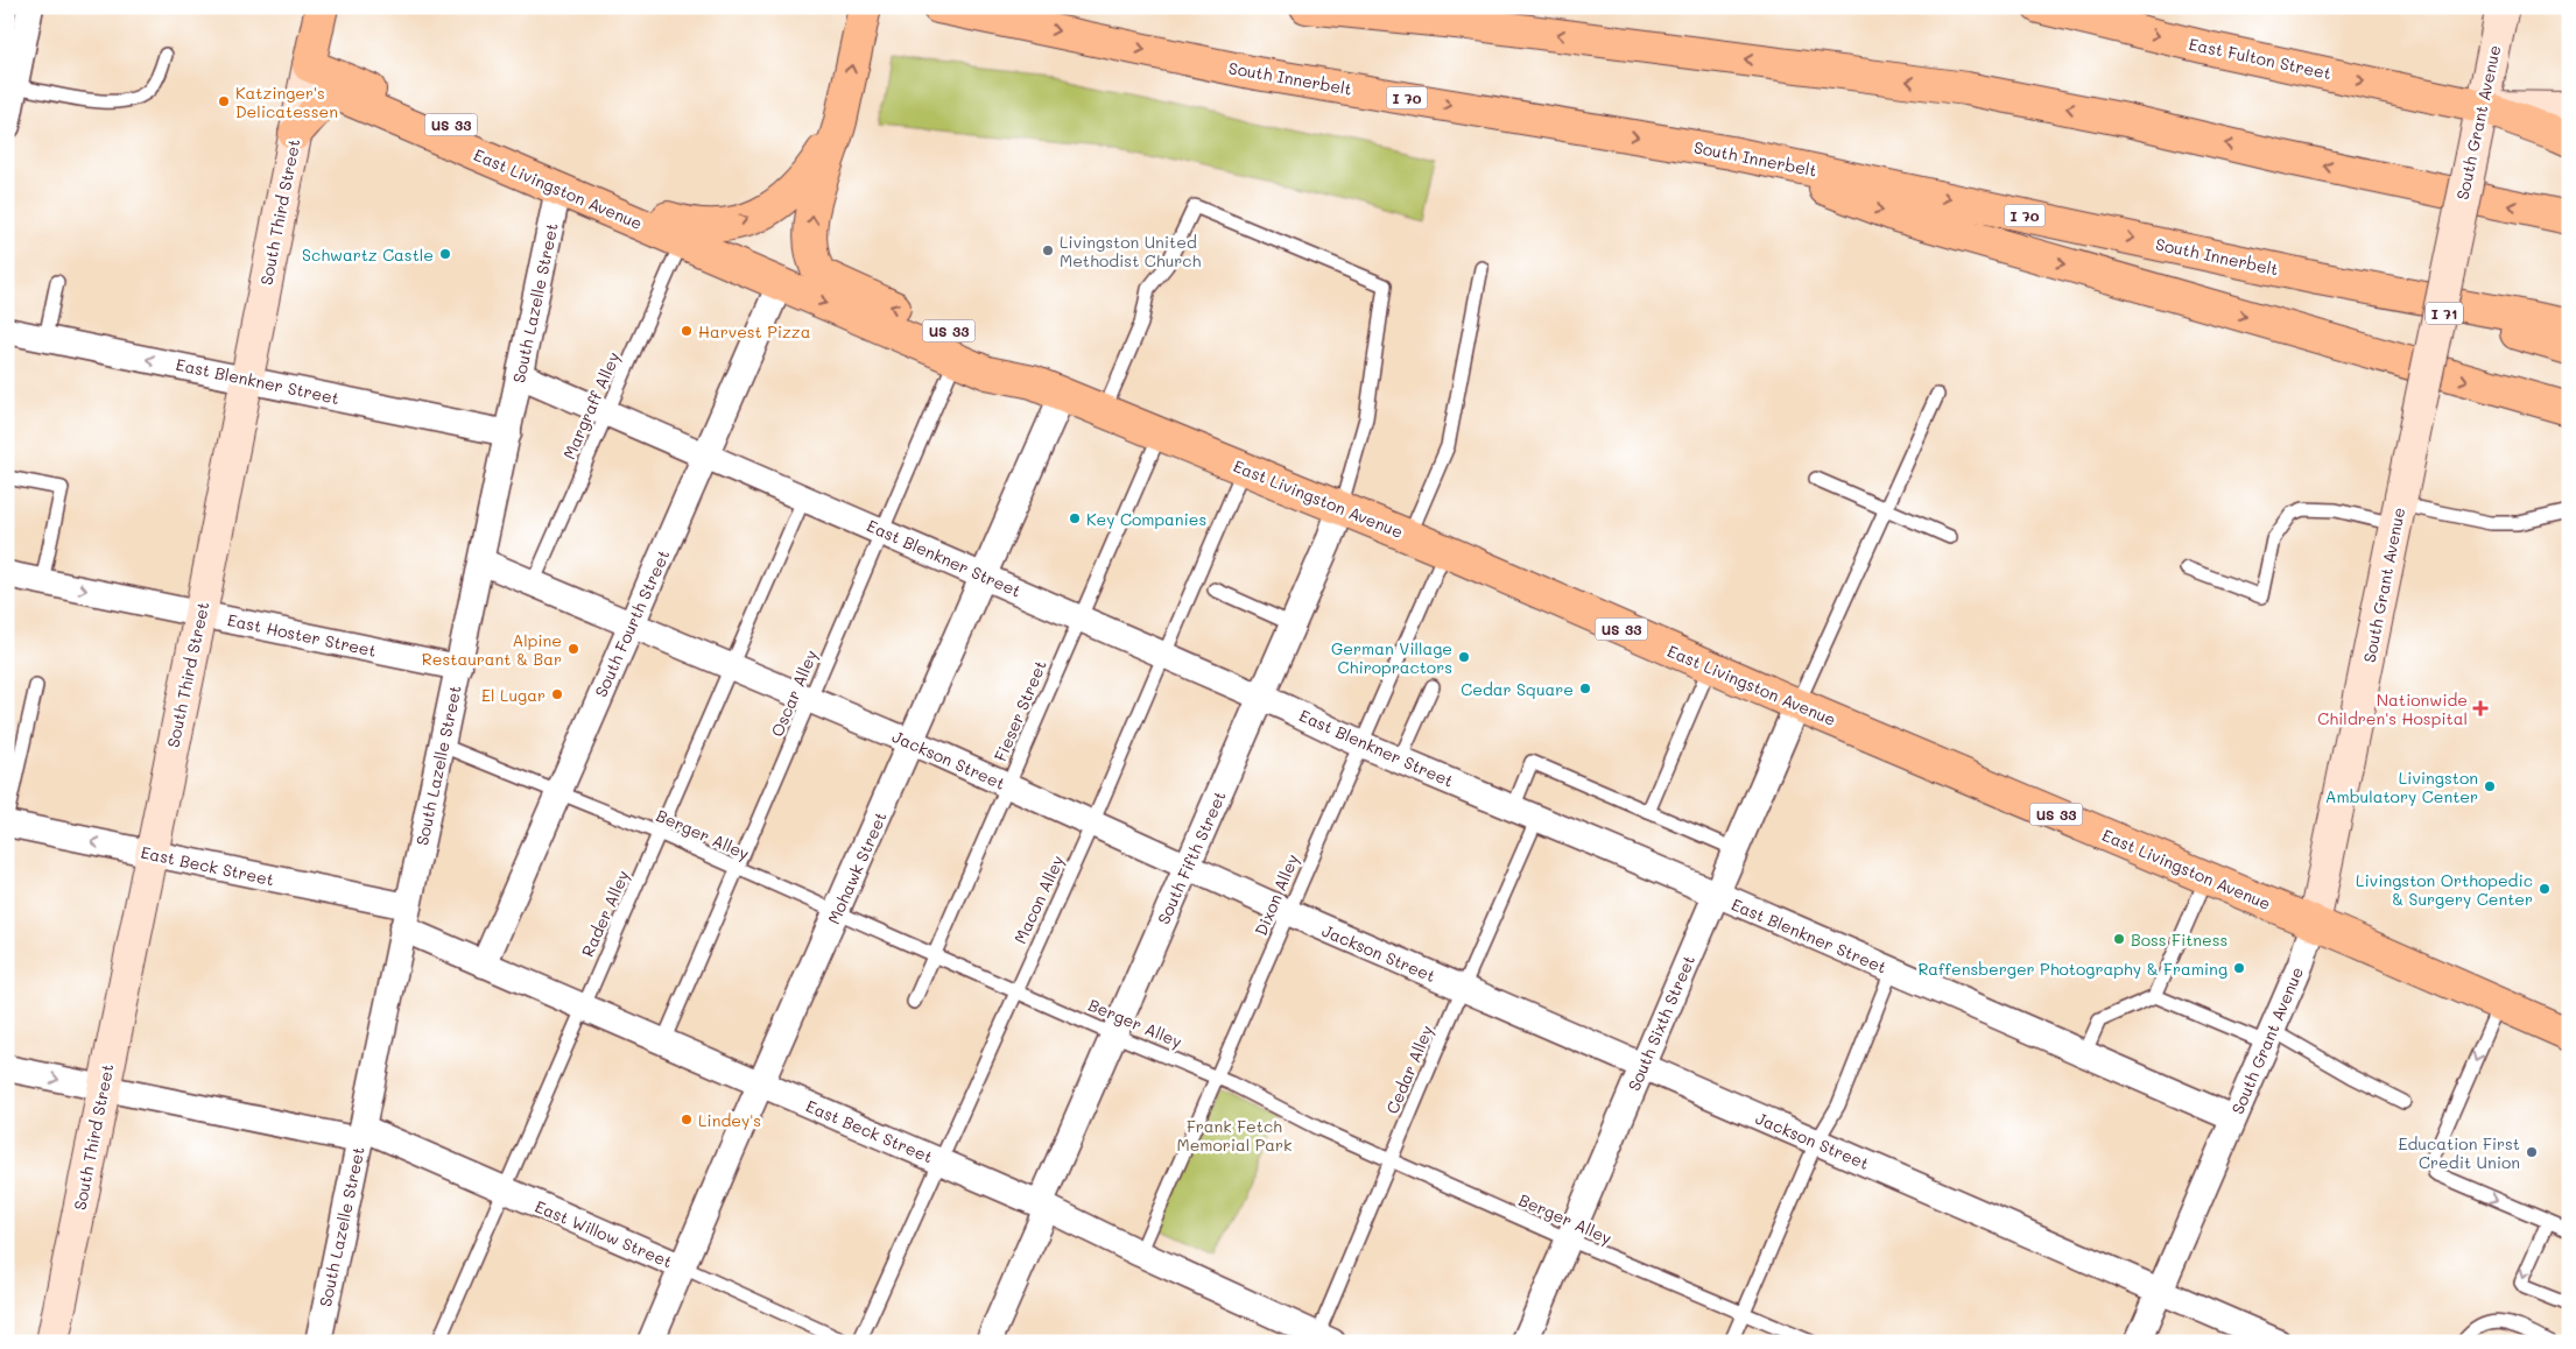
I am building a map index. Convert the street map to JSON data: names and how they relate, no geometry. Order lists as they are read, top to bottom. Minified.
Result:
{"streets":{"main road":["East Fulton Street","South Innerbelt","I 70","US 33","East Livingston Avenue","South Third Street","I 71"],"street":["South Grant Avenue","South Lazelle Street","East Blenkner Street","South Fourth Street","East Hoster Street","Jackson Street","South Fifth Street","East Beck Street","Mohawk Street","South Sixth Street","East Willow Street"],"lane":["Margraff Alley","Oscar Alley","Fieser Street","Berger Alley","Dixon Alley","Macon Alley","Rader Alley","Cedar Alley"]},"crossings":[["East Fulton Street","South Grant Avenue"],["South Innerbelt","I 71"],["South Grant Avenue","East Livingston Avenue"],["South Grant Avenue","East Blenkner Street"],["South Grant Avenue","Jackson Street"],["US 33","East Livingston Avenue"],["East Livingston Avenue","South Third Street"],["East Livingston Avenue","South Lazelle Street"],["East Livingston Avenue","Margraff Alley"],["East Livingston Avenue","South Fourth Street"],["East Livingston Avenue","Oscar Alley"],["East Livingston Avenue","Fieser Street"],["East Livingston Avenue","South Fifth Street"],["East Livingston Avenue","Mohawk Street"],["East Livingston Avenue","Dixon Alley"],["East Livingston Avenue","Macon Alley"],["East Livingston Avenue","South Sixth Street"],["South Third Street","East Blenkner Street"],["South Third Street","East Hoster Street"],["South Third Street","East Beck Street"],["South Third Street","East Willow Street"],["South Lazelle Street","East Blenkner Street"],["South Lazelle Street","East Hoster Street"],["South Lazelle Street","Jackson Street"],["South Lazelle Street","Berger Alley"],["South Lazelle Street","East Beck Street"],["South Lazelle Street","East Willow Street"],["East Blenkner Street","Margraff Alley"],["East Blenkner Street","South Fourth Street"],["East Blenkner Street","Oscar Alley"],["East Blenkner Street","Fieser Street"],["East Blenkner Street","South Fifth Street"],["East Blenkner Street","Mohawk Street"],["East Blenkner Street","Dixon Alley"],["East Blenkner Street","Macon Alley"],["East Blenkner Street","Rader Alley"],["East Blenkner Street","South Sixth Street"],["East Blenkner Street","Cedar Alley"],["Margraff Alley","Jackson Street"],["South Fourth Street","Jackson Street"],["South Fourth Street","Berger Alley"],["South Fourth Street","East Beck Street"],["Oscar Alley","Jackson Street"],["Oscar Alley","Berger Alley"],["Oscar Alley","East Beck Street"],["Fieser Street","Jackson Street"],["Fieser Street","Berger Alley"],["Jackson Street","South Fifth Street"],["Jackson Street","Mohawk Street"],["Jackson Street","Dixon Alley"],["Jackson Street","Macon Alley"],["Jackson Street","Rader Alley"],["Jackson Street","South Sixth Street"],["Jackson Street","Cedar Alley"],["Berger Alley","South Fifth Street"],["Berger Alley","Mohawk Street"],["Berger Alley","Dixon Alley"],["Berger Alley","Macon Alley"],["Berger Alley","Rader Alley"],["Berger Alley","South Sixth Street"],["Berger Alley","Cedar Alley"],["South Fifth Street","East Beck Street"],["East Beck Street","Mohawk Street"],["East Beck Street","Dixon Alley"],["East Beck Street","Macon Alley"],["East Beck Street","Rader Alley"],["East Beck Street","Cedar Alley"],["Mohawk Street","East Willow Street"],["Rader Alley","East Willow Street"]],"one_way":["East Hoster Street"],"parks":["Frank Fetch Memorial Park"],"places":{"other":["Katzinger's Delicatessen","Livingston United Methodist Church","Schwartz Castle","Harvest Pizza","Key Companies","Alpine Restaurant & Bar","German Village Chiropractors","Cedar Square","El Lugar","Livingston Ambulatory Center","Livingston Orthopedic & Surgery Center","Boss Fitness","Raffensberger Photography & Framing","Lindey's","Education First Credit Union"],"health":["Nationwide Children's Hospital"]}}
